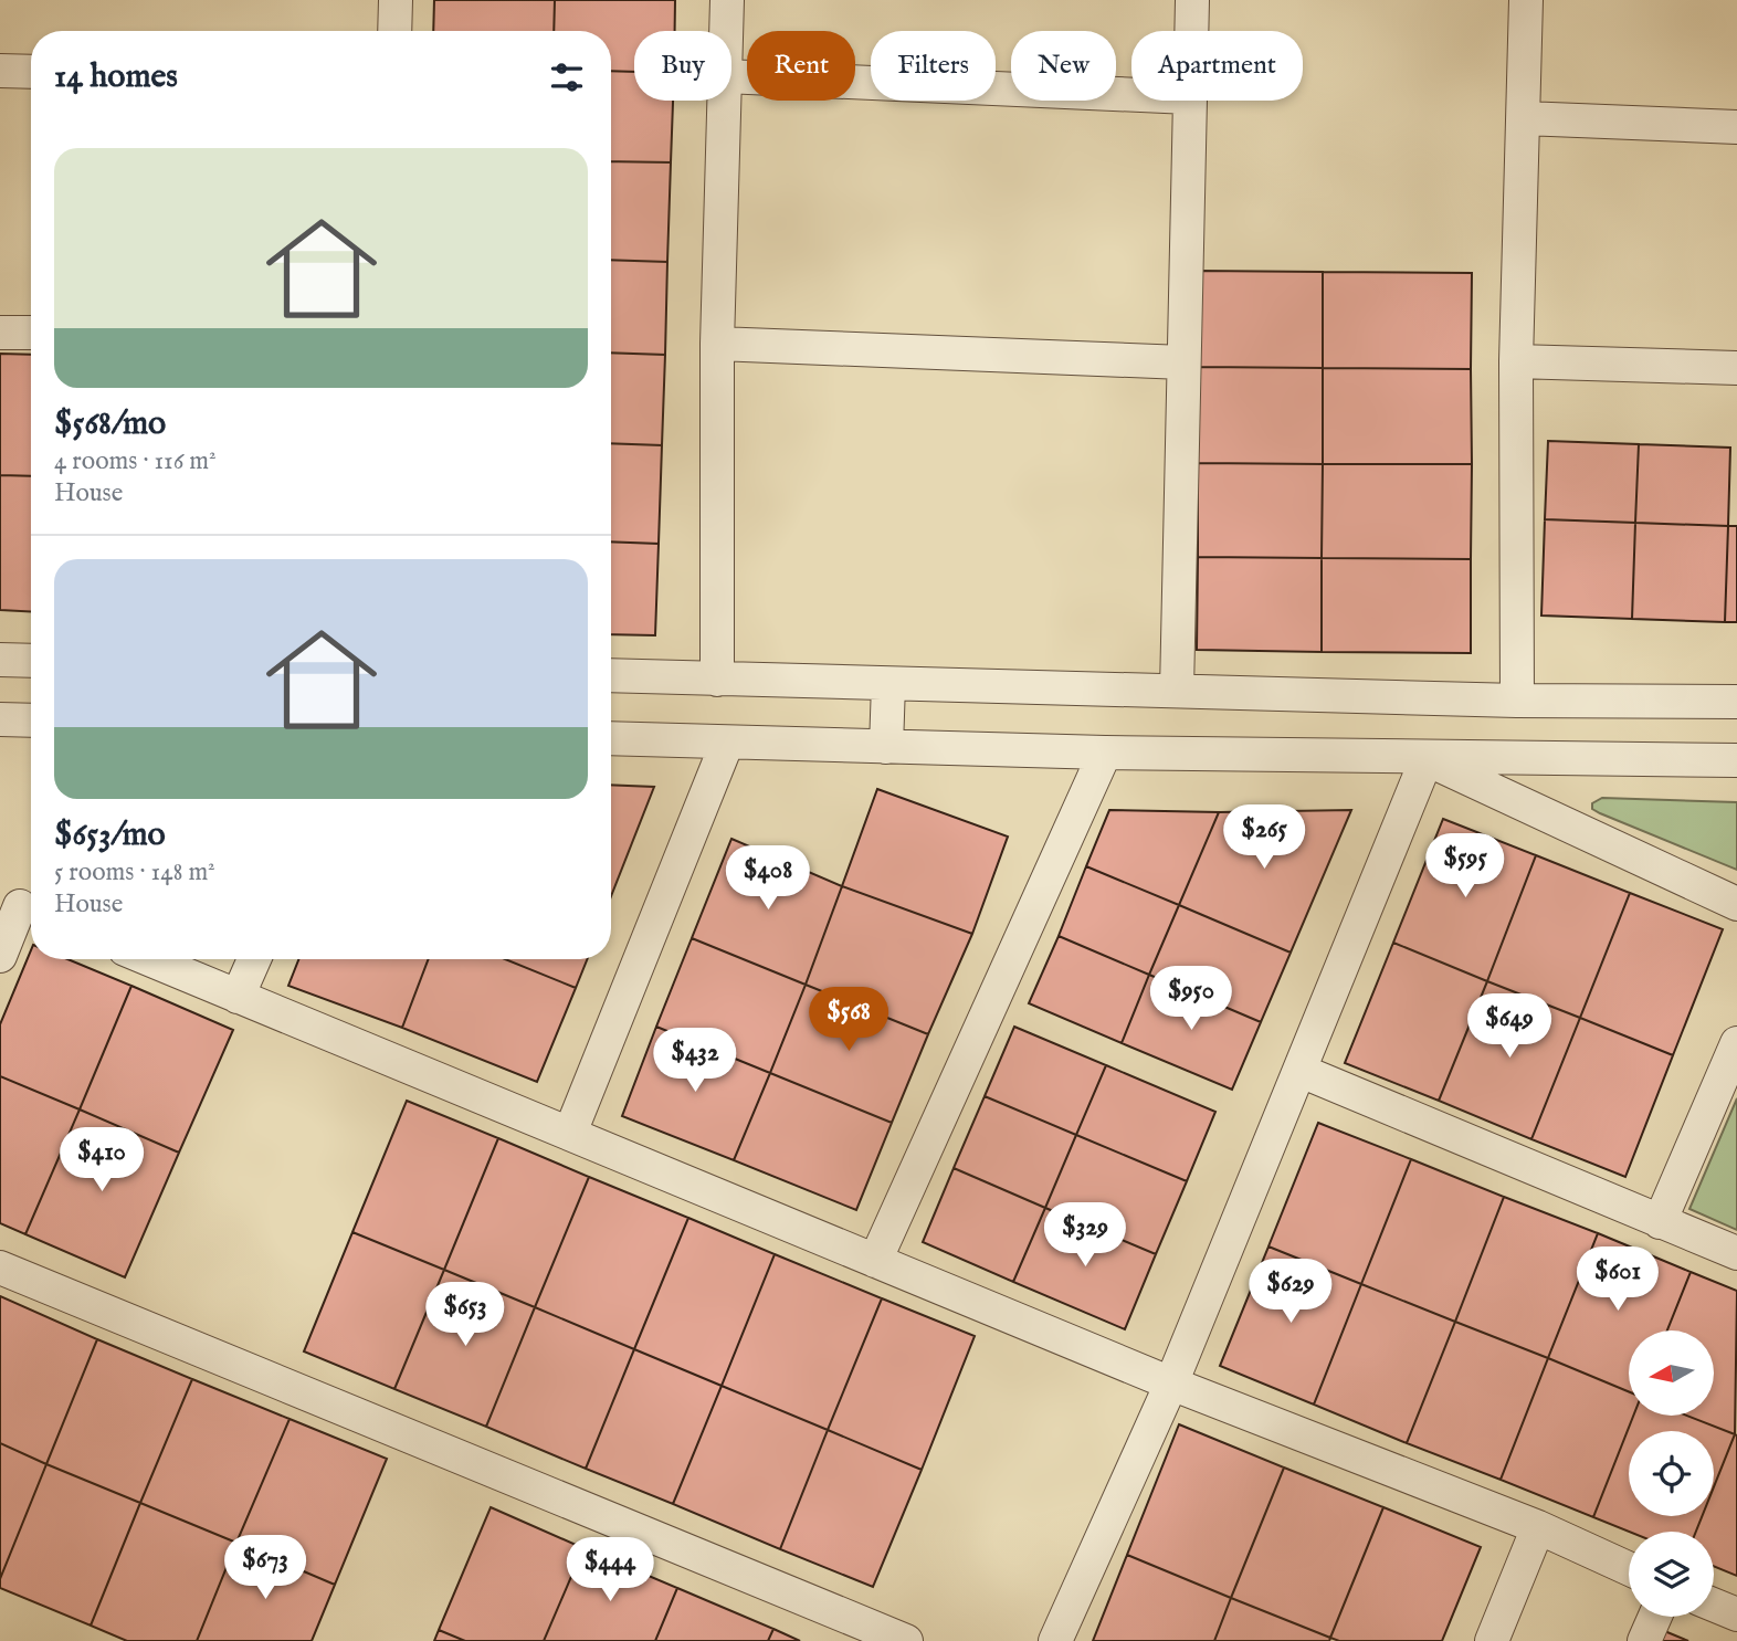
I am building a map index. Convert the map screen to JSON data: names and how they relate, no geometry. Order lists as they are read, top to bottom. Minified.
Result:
{"north":"left","page":{"chip":["Buy","Rent","Filters","New","Apartment"],"heading":"14 homes","list":[{"name":"$568/mo","note":"4 rooms · 116 m² · House"},{"name":"$653/mo","note":"5 rooms · 148 m² · House"}],"price":["$265","$595","$408","$950","$568","$649","$432","$410","$329","$601","$629","$653","$673","$444"]}}
